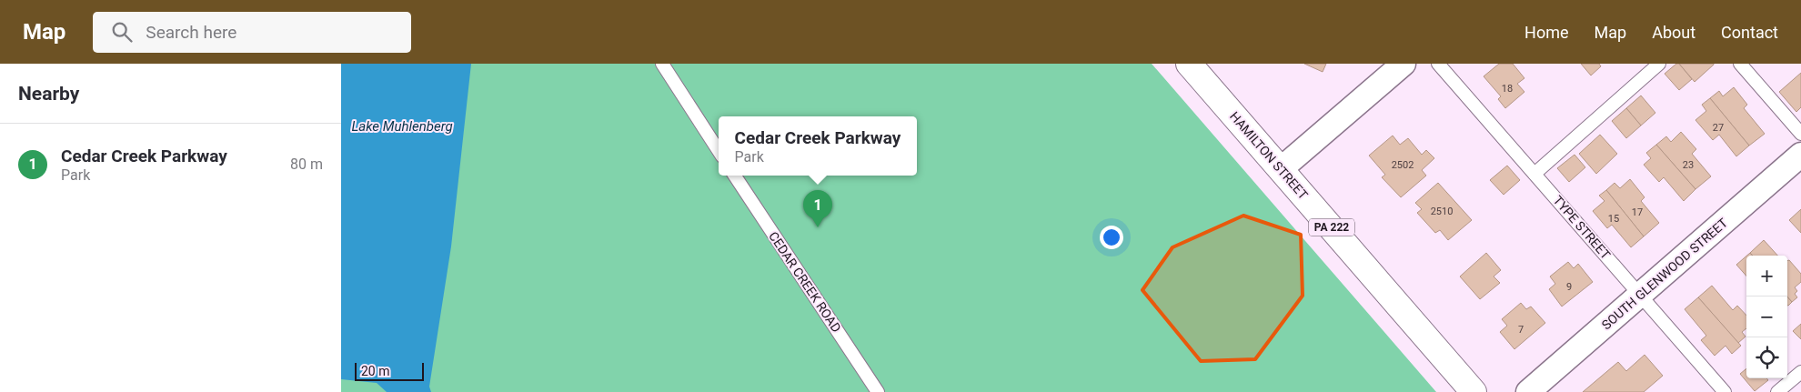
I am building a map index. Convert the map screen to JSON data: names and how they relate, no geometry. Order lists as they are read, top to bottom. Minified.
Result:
{"streets":{"main road":["HAMILTON STREET","PA 222"],"street":["SOUTH GLENWOOD STREET"],"lane":["TYPE STREET","CEDAR CREEK ROAD"]},"crossings":[["TYPE STREET","SOUTH GLENWOOD STREET"]],"water":["Lake Muhlenberg"],"house_numbers":["18","27","2502","23","2510","17","15","9","7"],"scale_bar":"20 m","page":{"header":"Map","search":"Search here","nav":["Home","Map","About","Contact"],"heading":"Nearby","popup":["Cedar Creek Parkway","Park"],"list":[{"mark":"1","name":"Cedar Creek Parkway","note":"Park","value":"80 m"}],"pins":"1","map_buttons":["+","−"],"scale":"20 m"}}
